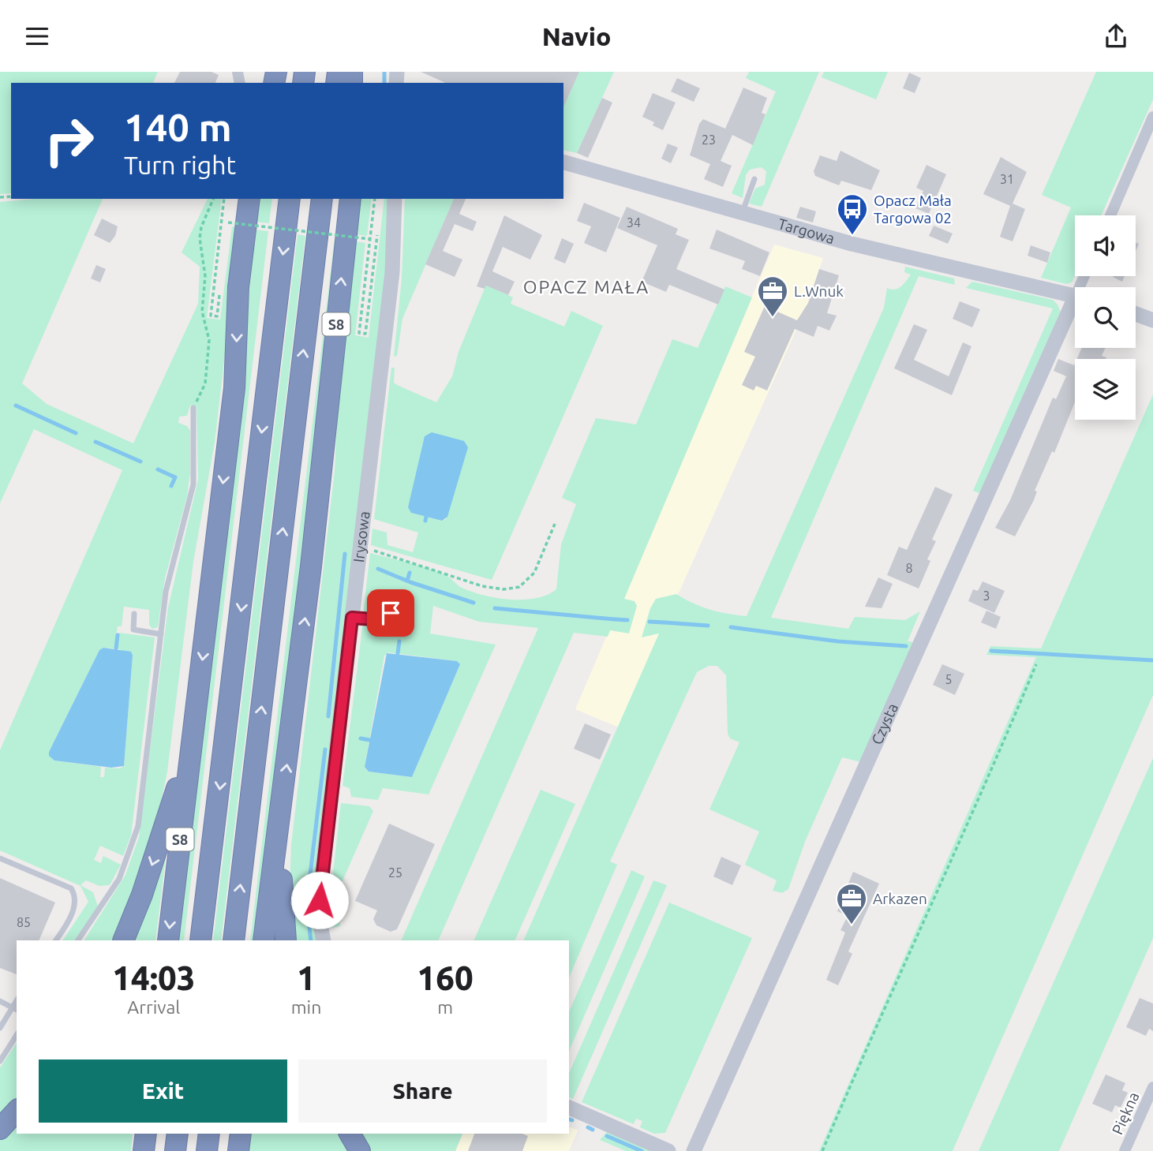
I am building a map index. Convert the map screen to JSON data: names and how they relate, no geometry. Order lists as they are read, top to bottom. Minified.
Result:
{"streets":{"highway":["S8"],"street":["Targowa","Irysowa","Czysta","Piękna"]},"districts":["OPACZ MAŁA"],"places":{"bus stop":["Opacz Mała Targowa 02"],"office":["L.Wnuk","Arkazen"]},"house_numbers":["23","31","34","8","3","5","25","85"],"page":{"header":"Navio","turn":["140 m","Turn right"],"eta":["14:03","Arrival","1","min","160","m"],"buttons":["Exit","Share"]}}
